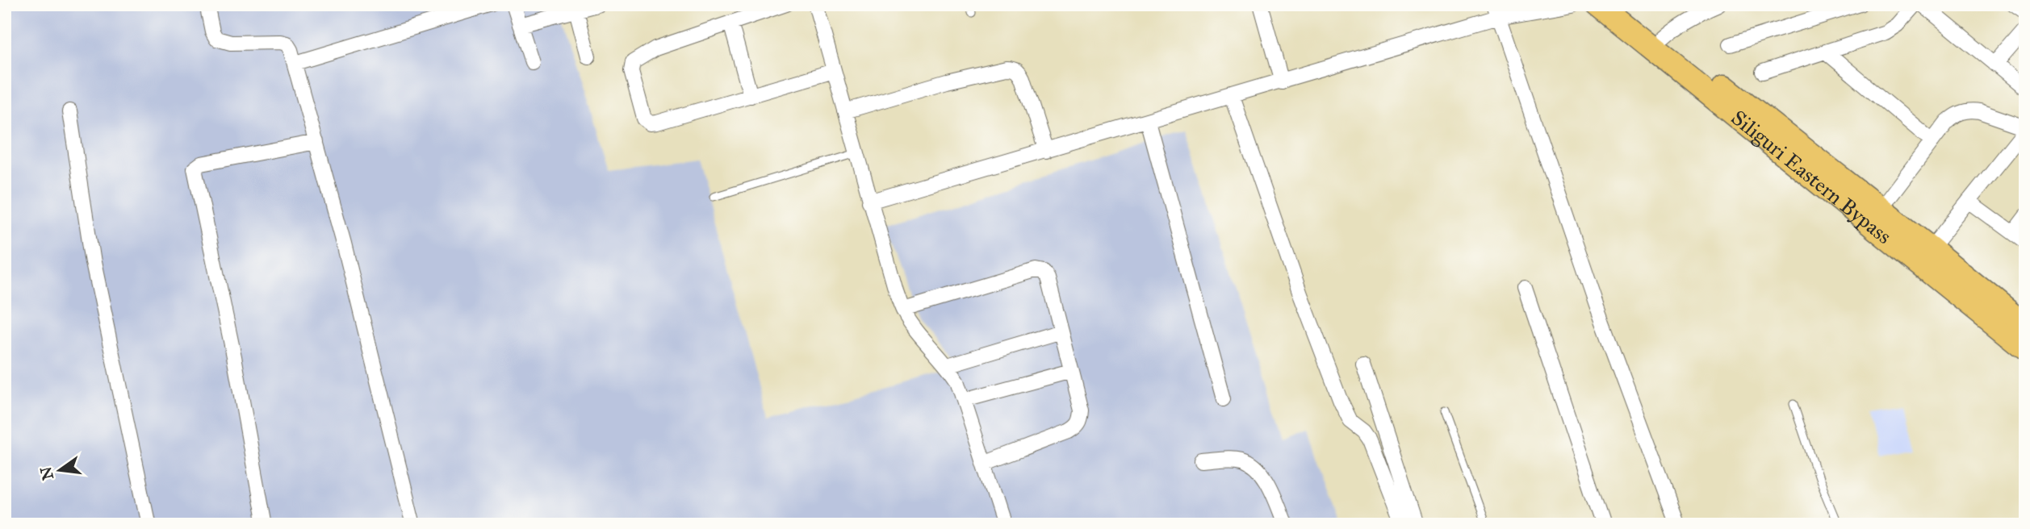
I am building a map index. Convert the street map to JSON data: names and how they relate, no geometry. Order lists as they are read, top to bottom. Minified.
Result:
{"streets":{"main road":["Siliguri Eastern Bypass"]},"north":"left"}
